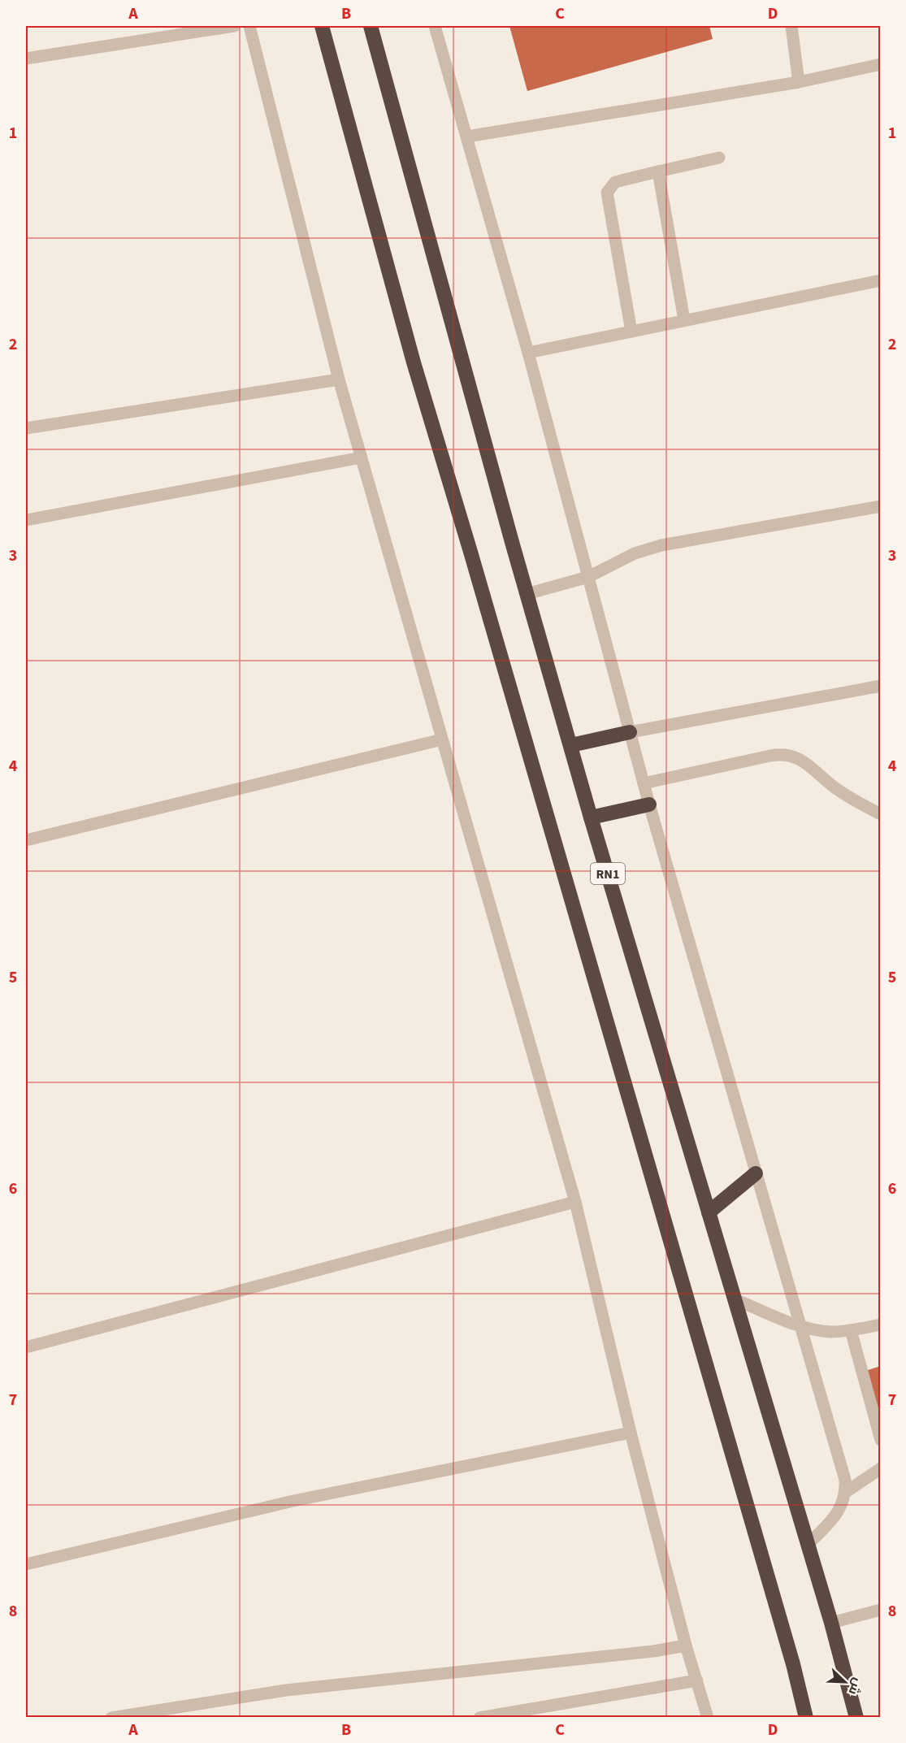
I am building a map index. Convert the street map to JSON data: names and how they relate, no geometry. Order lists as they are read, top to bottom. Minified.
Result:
{"streets":{"highway":["RN1"]},"north":"bottom right","grid":{"columns":["A","B","C","D"],"rows":["1","2","3","4","5","6","7","8"]}}
